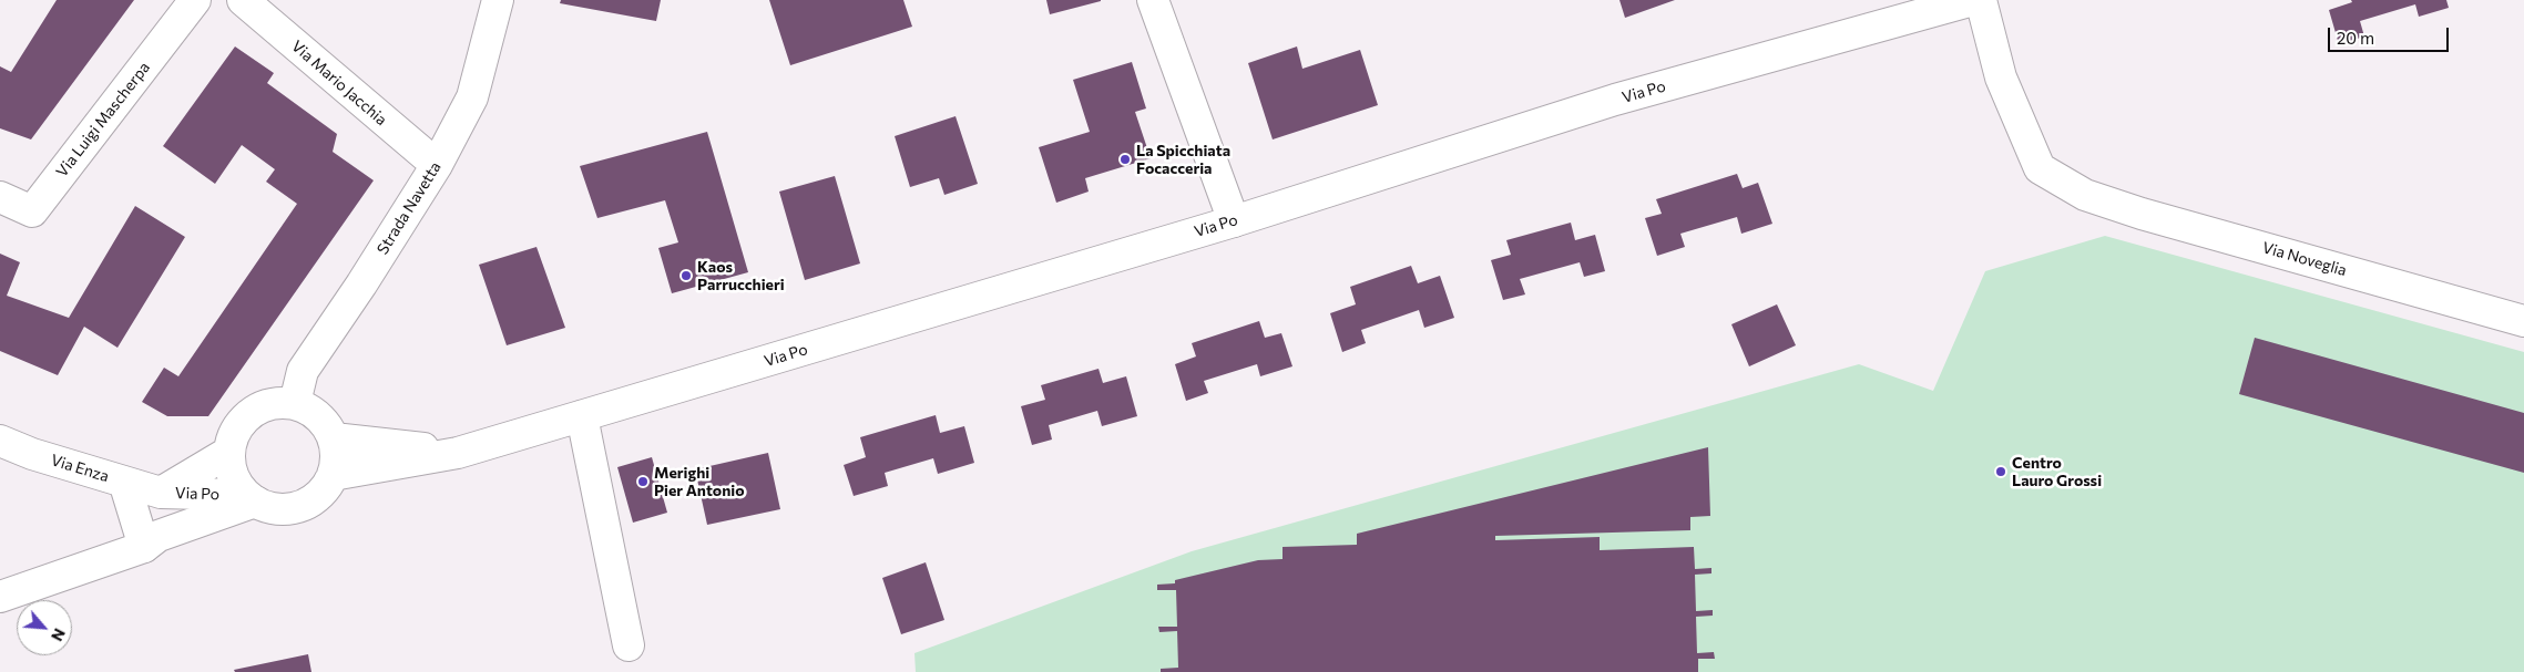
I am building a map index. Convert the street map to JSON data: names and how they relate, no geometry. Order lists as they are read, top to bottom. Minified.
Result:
{"streets":{"street":["Via Mario Jacchia","Via Po","Via Luigi Mascherpa","Strada Navetta","Via Noveglia","Via Enza"]},"crossings":[["Via Mario Jacchia","Strada Navetta"],["Via Po","Strada Navetta"],["Via Po","Via Enza"]],"places":["La Spicchiata Focacceria","Kaos Parrucchieri","Centro Lauro Grossi","Merighi Pier Antonio"],"scale_bar":"20 m","north":"bottom right"}
